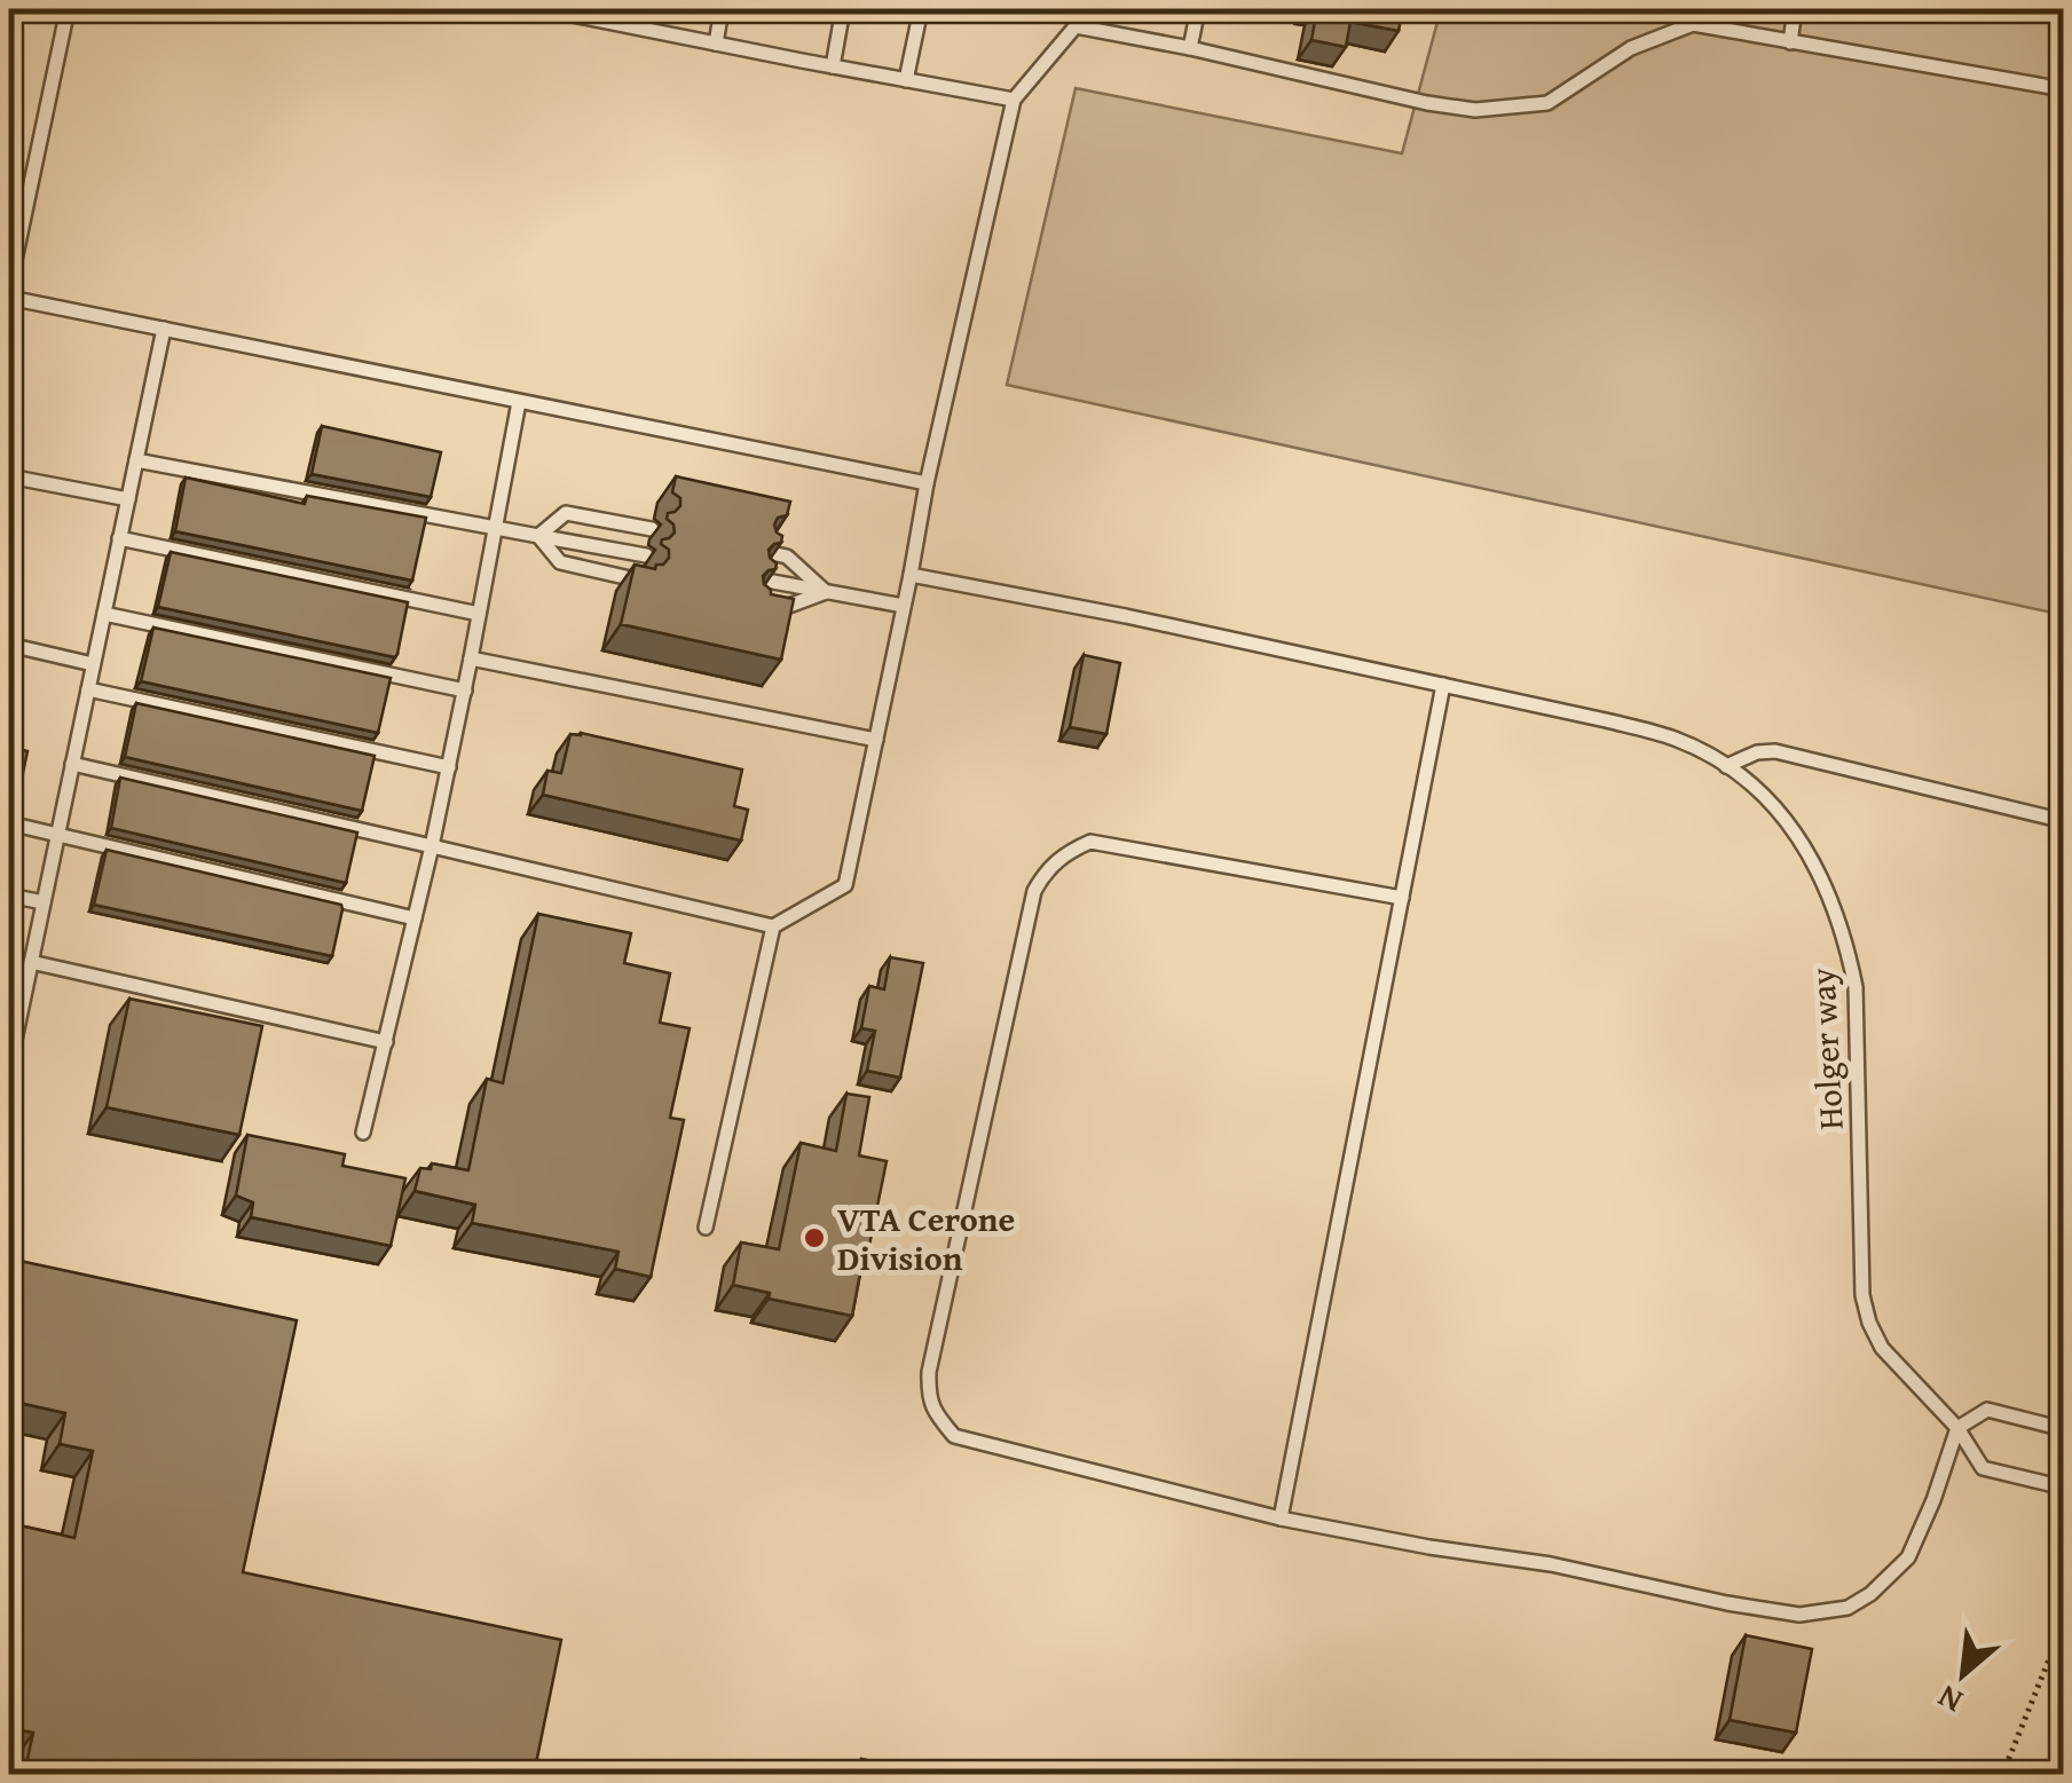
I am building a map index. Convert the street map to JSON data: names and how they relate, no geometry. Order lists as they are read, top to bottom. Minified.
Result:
{"streets":{"lane":["Holger way"]},"places":["VTA Cerone Division"],"north":"bottom left"}
